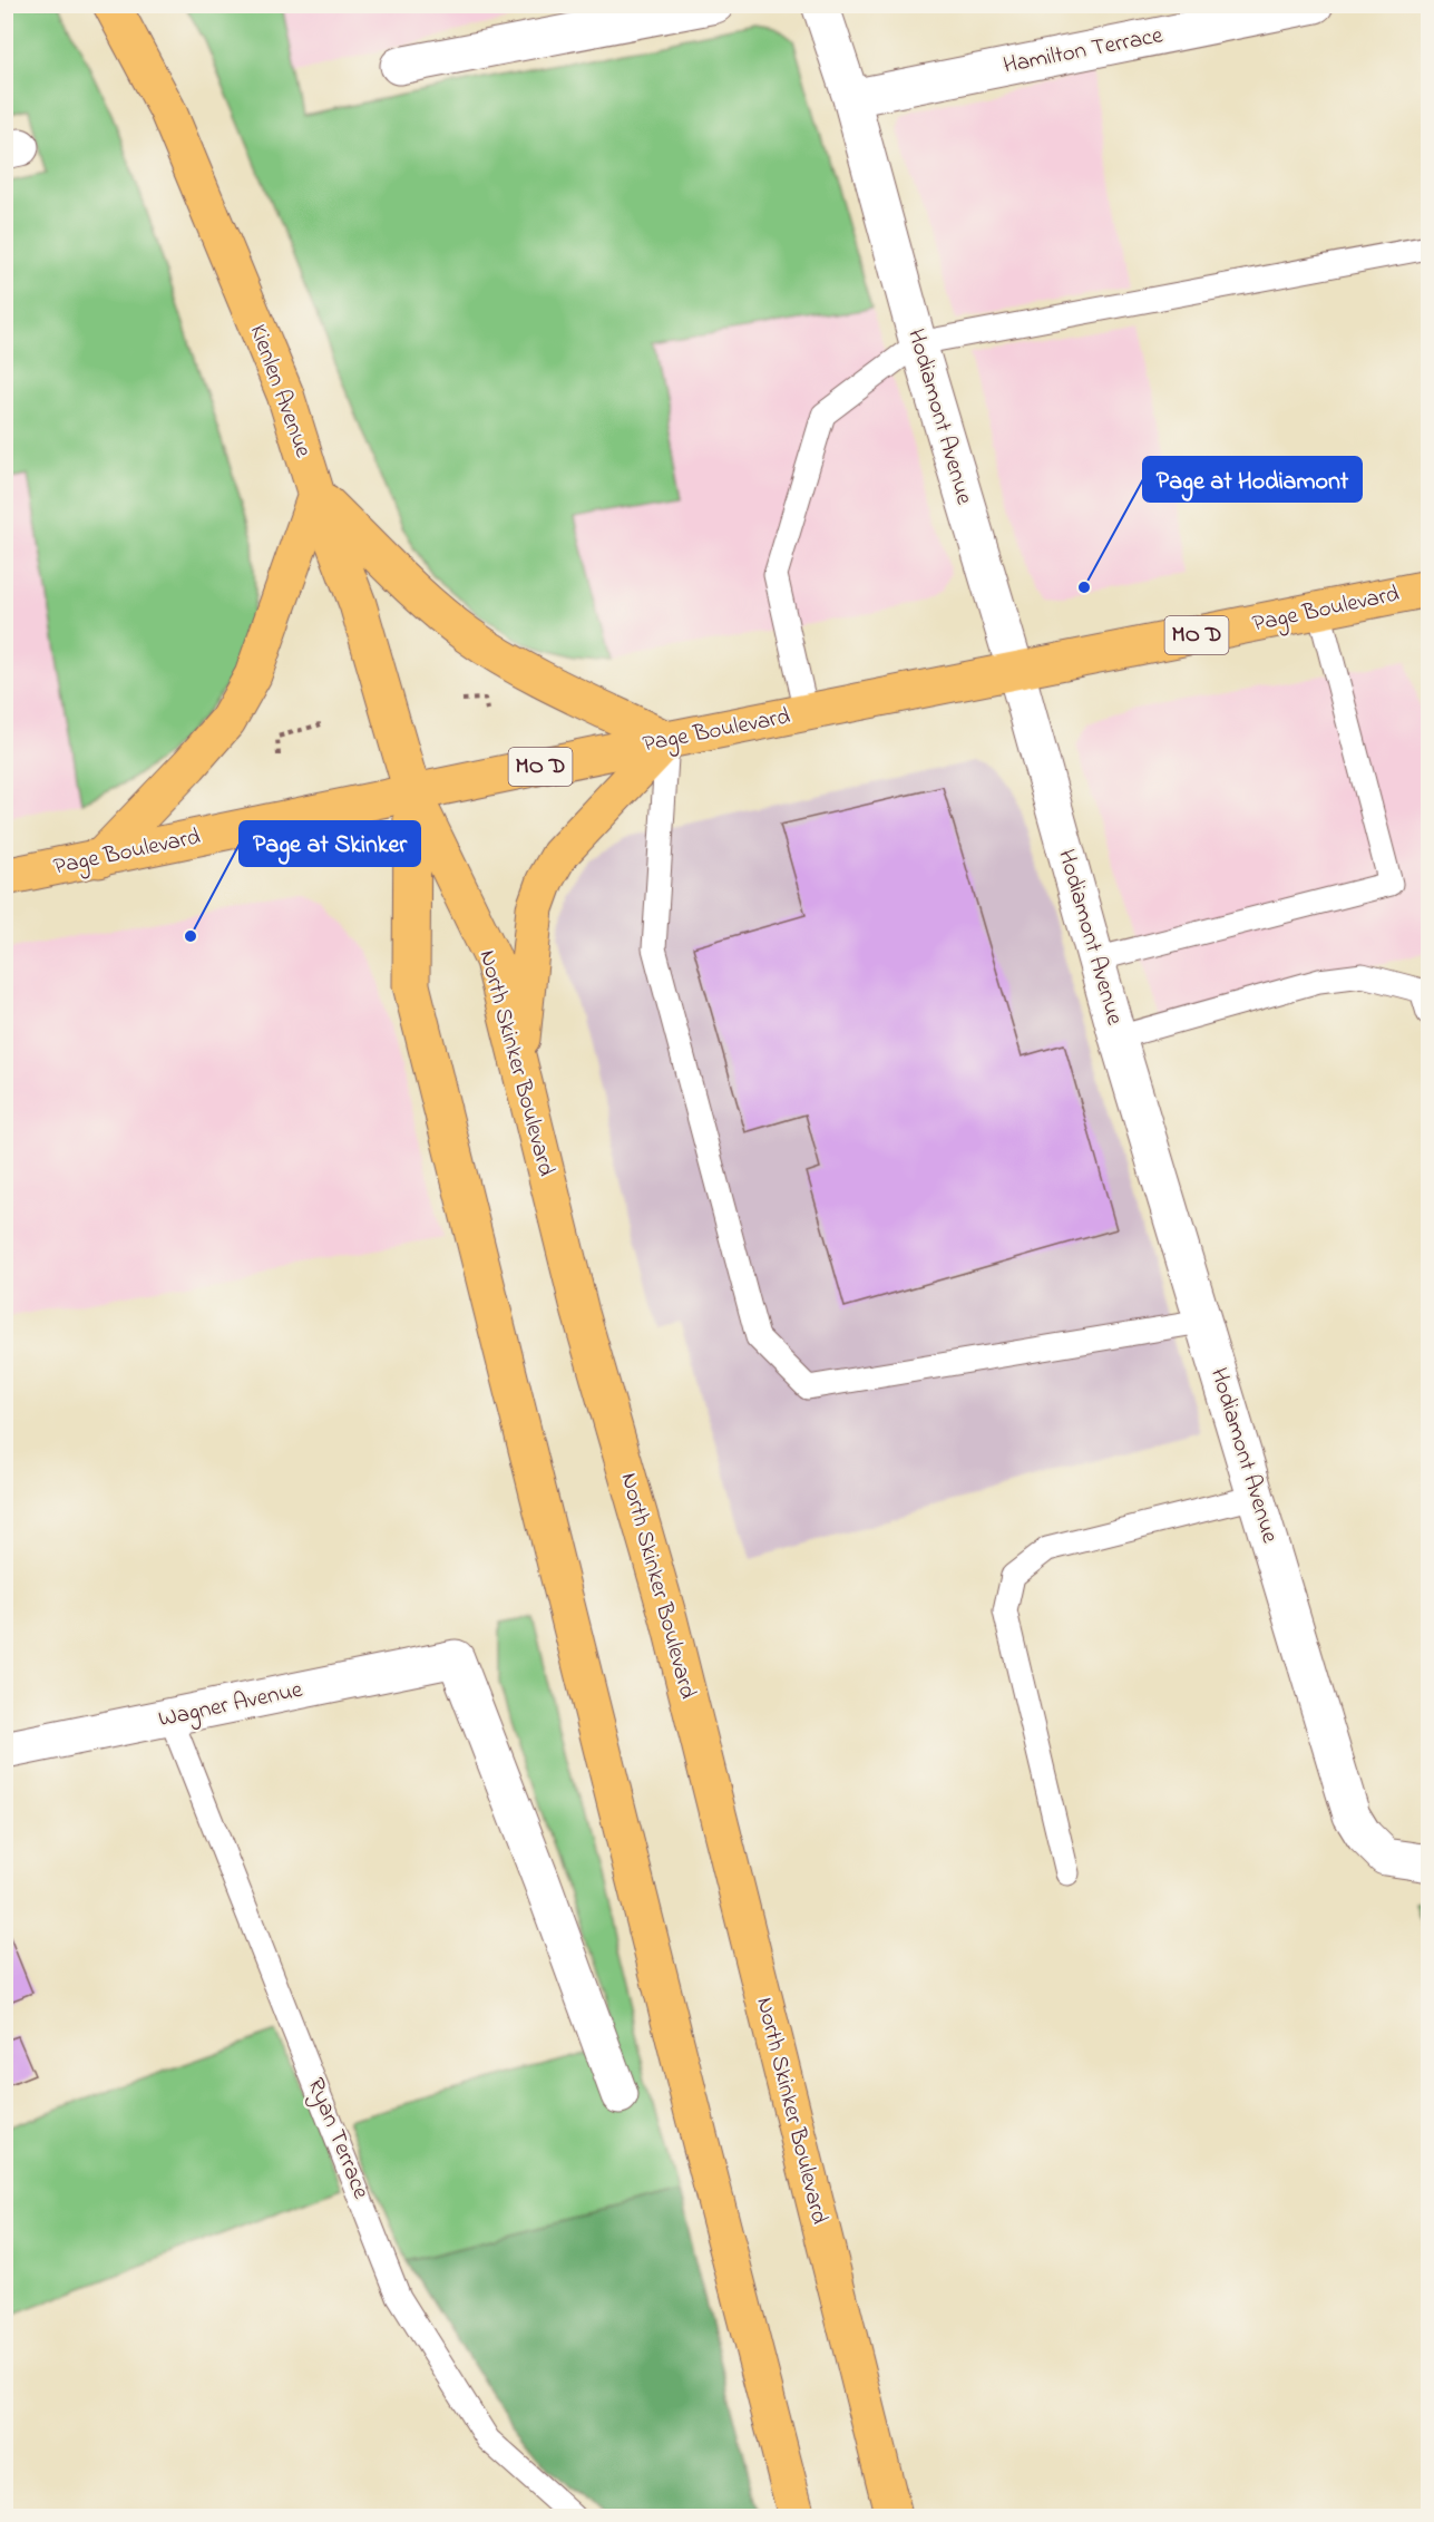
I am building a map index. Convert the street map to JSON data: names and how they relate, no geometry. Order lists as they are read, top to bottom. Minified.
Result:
{"streets":{"main road":["Kienlen Avenue","Page Boulevard","MO D","North Skinker Boulevard"],"street":["Hamilton Terrace","Hodiamont Avenue","Wagner Avenue"],"lane":["Ryan Terrace"]},"crossings":[["Hamilton Terrace","Hodiamont Avenue"],["Kienlen Avenue","Page Boulevard"],["Kienlen Avenue","North Skinker Boulevard"],["Hodiamont Avenue","Page Boulevard"],["Page Boulevard","North Skinker Boulevard"],["Wagner Avenue","Ryan Terrace"]],"places":["Page at Hodiamont","Page at Skinker"]}
